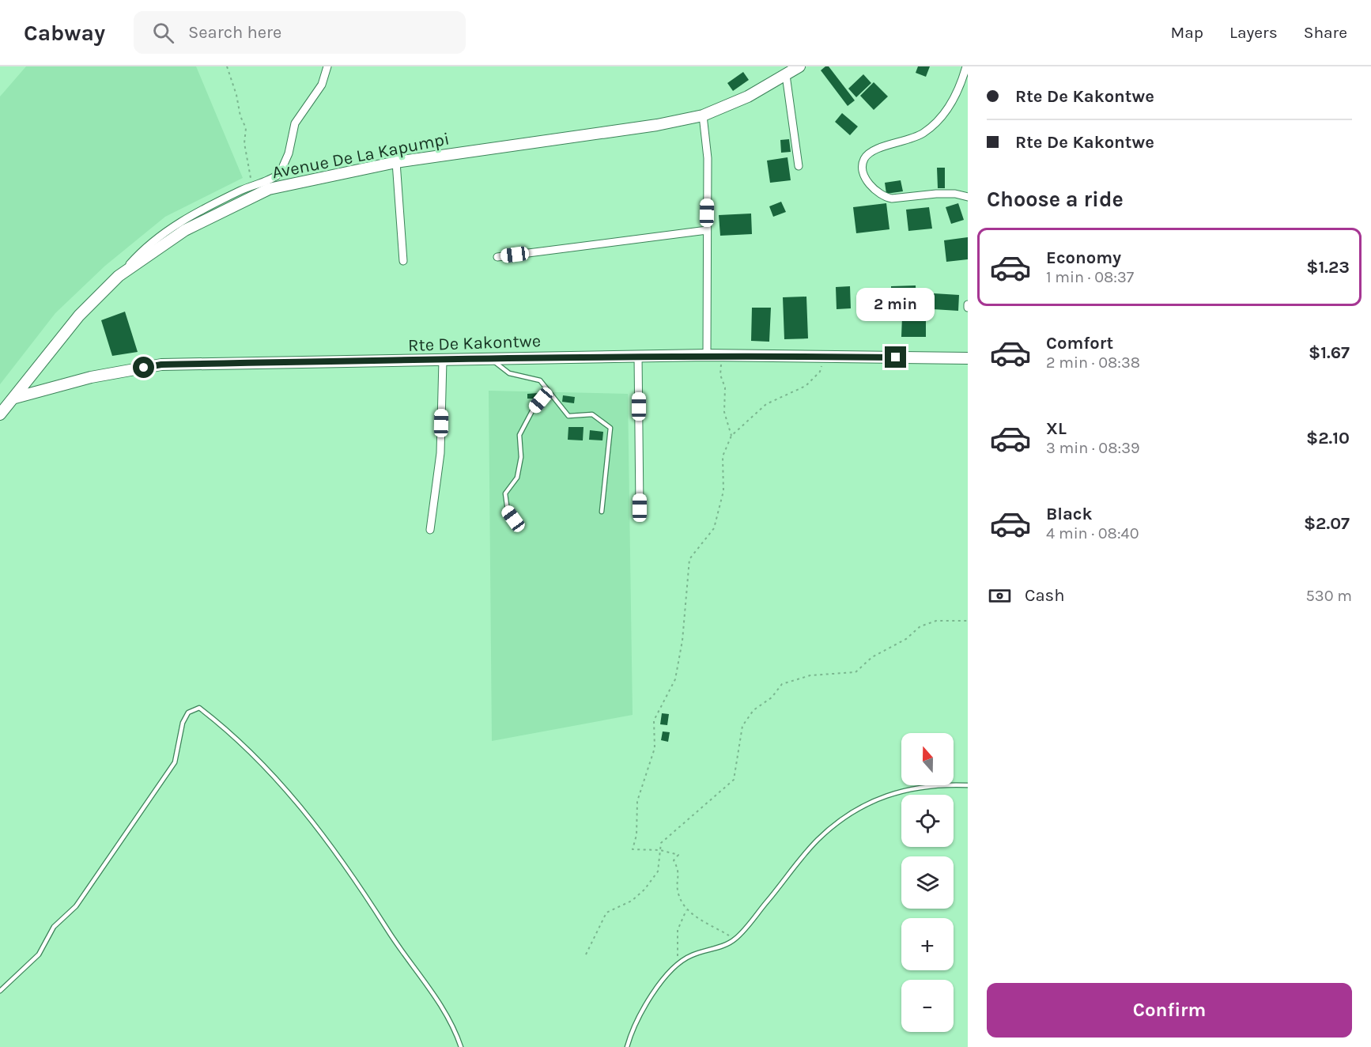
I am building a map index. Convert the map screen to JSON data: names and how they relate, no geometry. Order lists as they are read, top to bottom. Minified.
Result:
{"streets":{"street":["Avenue De La Kapumpi","Rte De Kakontwe"]},"crossings":[["Avenue De La Kapumpi","Rte De Kakontwe"]],"north":"top","page":{"header":"Cabway","search":"Search here","nav":["Map","Layers","Share"],"banner":["Rte De Kakontwe","Rte De Kakontwe"],"heading":"Choose a ride","list":[{"name":"Economy","note":"1 min · 08:37","value":"$1.23"},{"name":"Comfort","note":"2 min · 08:38","value":"$1.67"},{"name":"XL","note":"3 min · 08:39","value":"$2.10"},{"name":"Black","note":"4 min · 08:40","value":"$2.07"}],"bubble":"2 min","pay":["Cash","530 m"],"map_buttons":["+","−"],"buttons":"Confirm"}}
